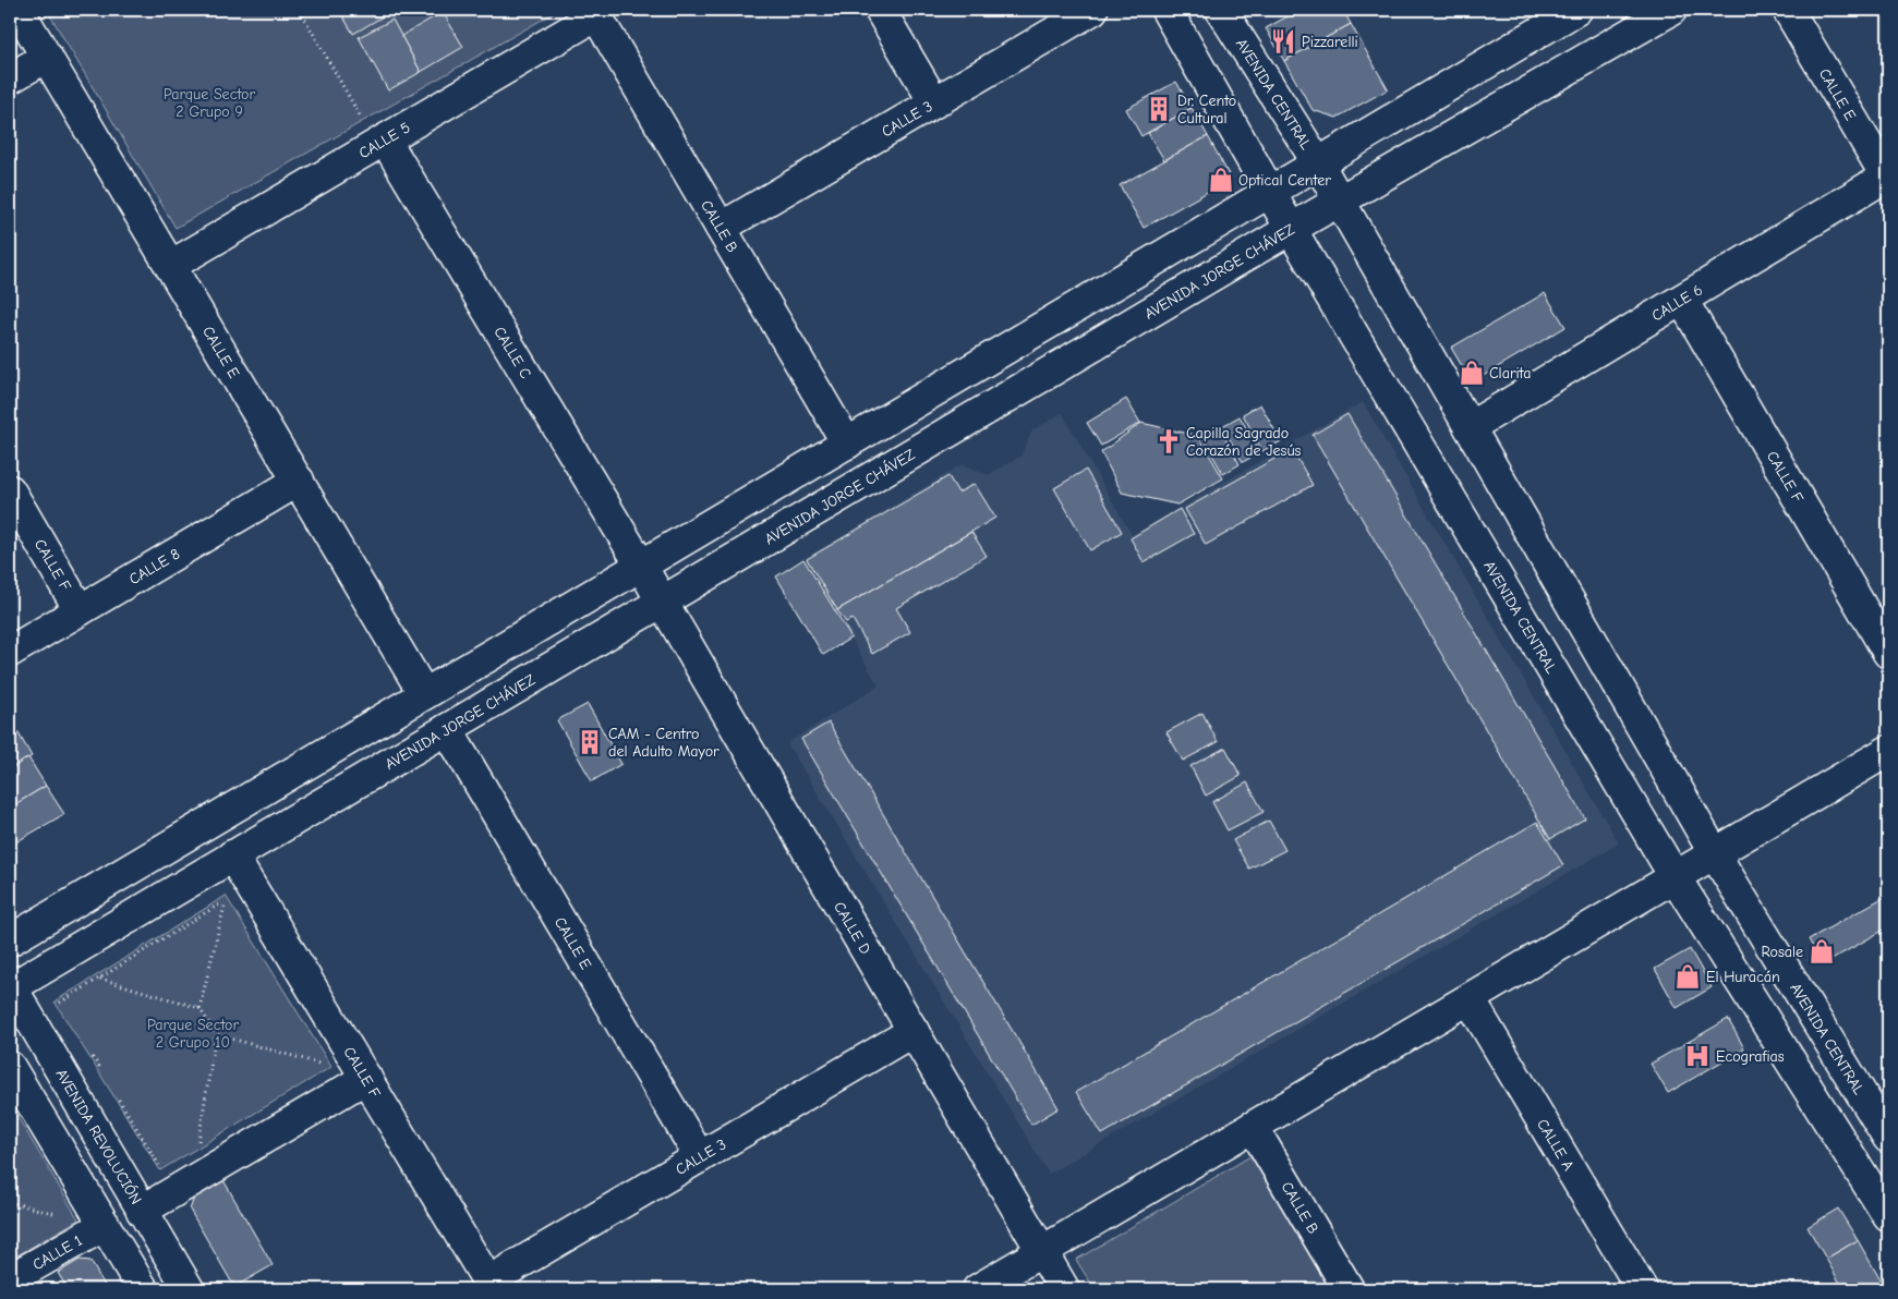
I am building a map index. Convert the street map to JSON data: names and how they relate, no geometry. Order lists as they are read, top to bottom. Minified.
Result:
{"streets":{"street":["AVENIDA CENTRAL","CALLE E","CALLE 3","CALLE 5","CALLE B","AVENIDA JORGE CHÁVEZ","CALLE 6","CALLE C","CALLE F","CALLE 8","CALLE D","AVENIDA REVOLUCIÓN","CALLE A","CALLE 1"]},"crossings":[["AVENIDA CENTRAL","AVENIDA JORGE CHÁVEZ"],["AVENIDA CENTRAL","CALLE 6"],["CALLE E","CALLE 3"],["CALLE E","CALLE 5"],["CALLE E","AVENIDA JORGE CHÁVEZ"],["CALLE E","CALLE 6"],["CALLE E","CALLE 8"],["CALLE 3","CALLE B"],["CALLE 3","CALLE F"],["CALLE 3","CALLE D"],["CALLE 5","CALLE B"],["CALLE 5","CALLE C"],["AVENIDA JORGE CHÁVEZ","CALLE F"],["AVENIDA JORGE CHÁVEZ","CALLE D"],["AVENIDA JORGE CHÁVEZ","AVENIDA REVOLUCIÓN"],["CALLE 6","CALLE F"],["CALLE C","CALLE D"],["CALLE F","CALLE 8"]],"parks":["Parque Sector 2 Grupo 9","Parque Sector 2 Grupo 10"],"places":{"restaurant":["Pizzarelli"],"building":["Dr. Cento Cultural","CAM - Centro del Adulto Mayor"],"shop":["Optical Center","Clarita","Rosale","El Huracán"],"church":["Capilla Sagrado Corazón de Jesús"],"hospital":["Ecografias"]}}
